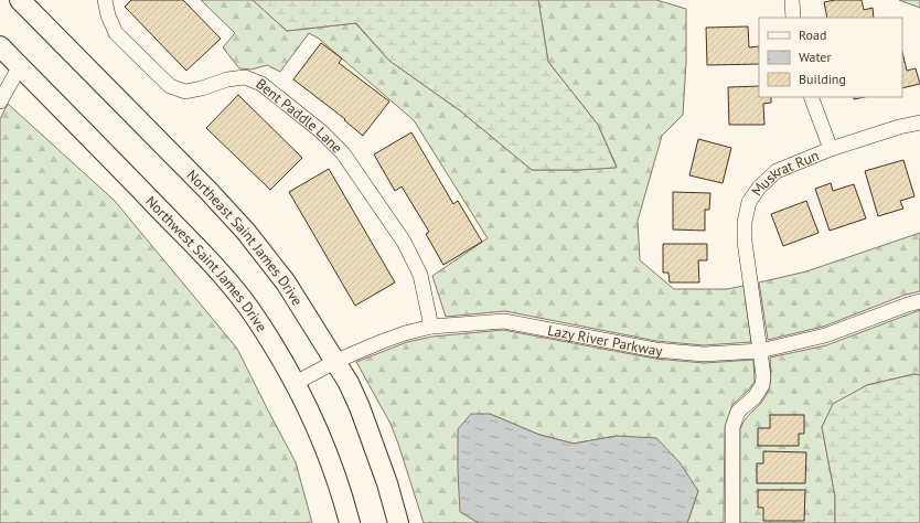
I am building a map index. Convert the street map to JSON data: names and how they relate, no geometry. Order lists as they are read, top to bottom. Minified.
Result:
{"streets":{"main road":["Northeast Saint James Drive","Northwest Saint James Drive"],"street":["Bent Paddle Lane","Muskrat Run","Lazy River Parkway"]},"crossings":[["Bent Paddle Lane","Lazy River Parkway"],["Muskrat Run","Lazy River Parkway"],["Northeast Saint James Drive","Lazy River Parkway"],["Northwest Saint James Drive","Lazy River Parkway"]],"legend":["Road","Water","Building"]}
